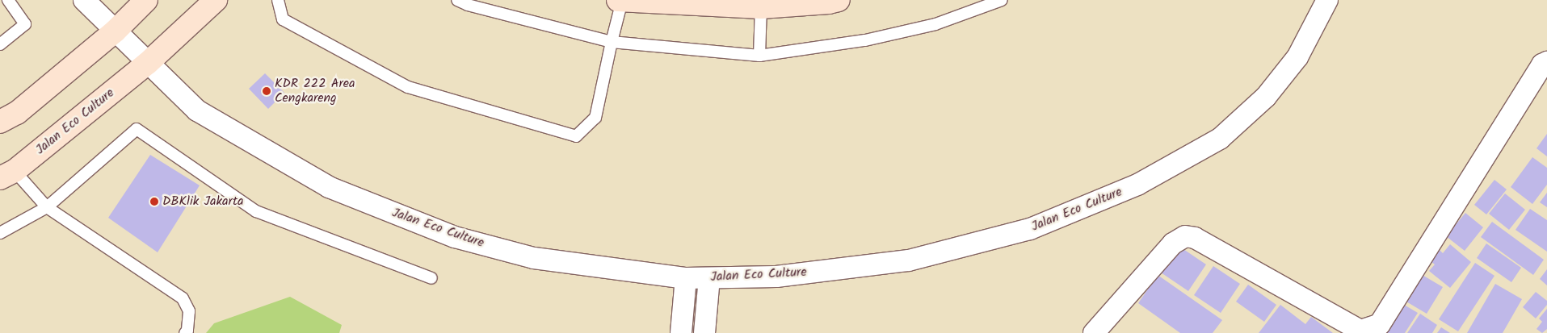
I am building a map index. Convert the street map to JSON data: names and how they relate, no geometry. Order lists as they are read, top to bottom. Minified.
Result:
{"streets":{"street":["Jalan Eco Culture"]},"places":["KDR 222 Area Cengkareng","DBKlik Jakarta"]}
